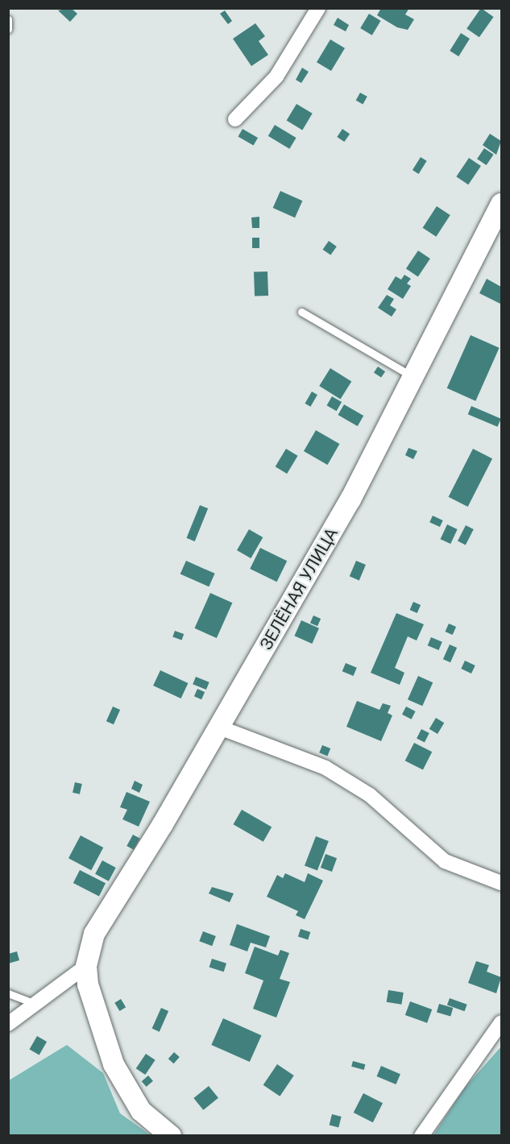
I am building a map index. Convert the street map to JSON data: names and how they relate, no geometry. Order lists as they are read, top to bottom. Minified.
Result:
{"streets":{"street":["ЗЕЛЁНАЯ УЛИЦА"]}}
